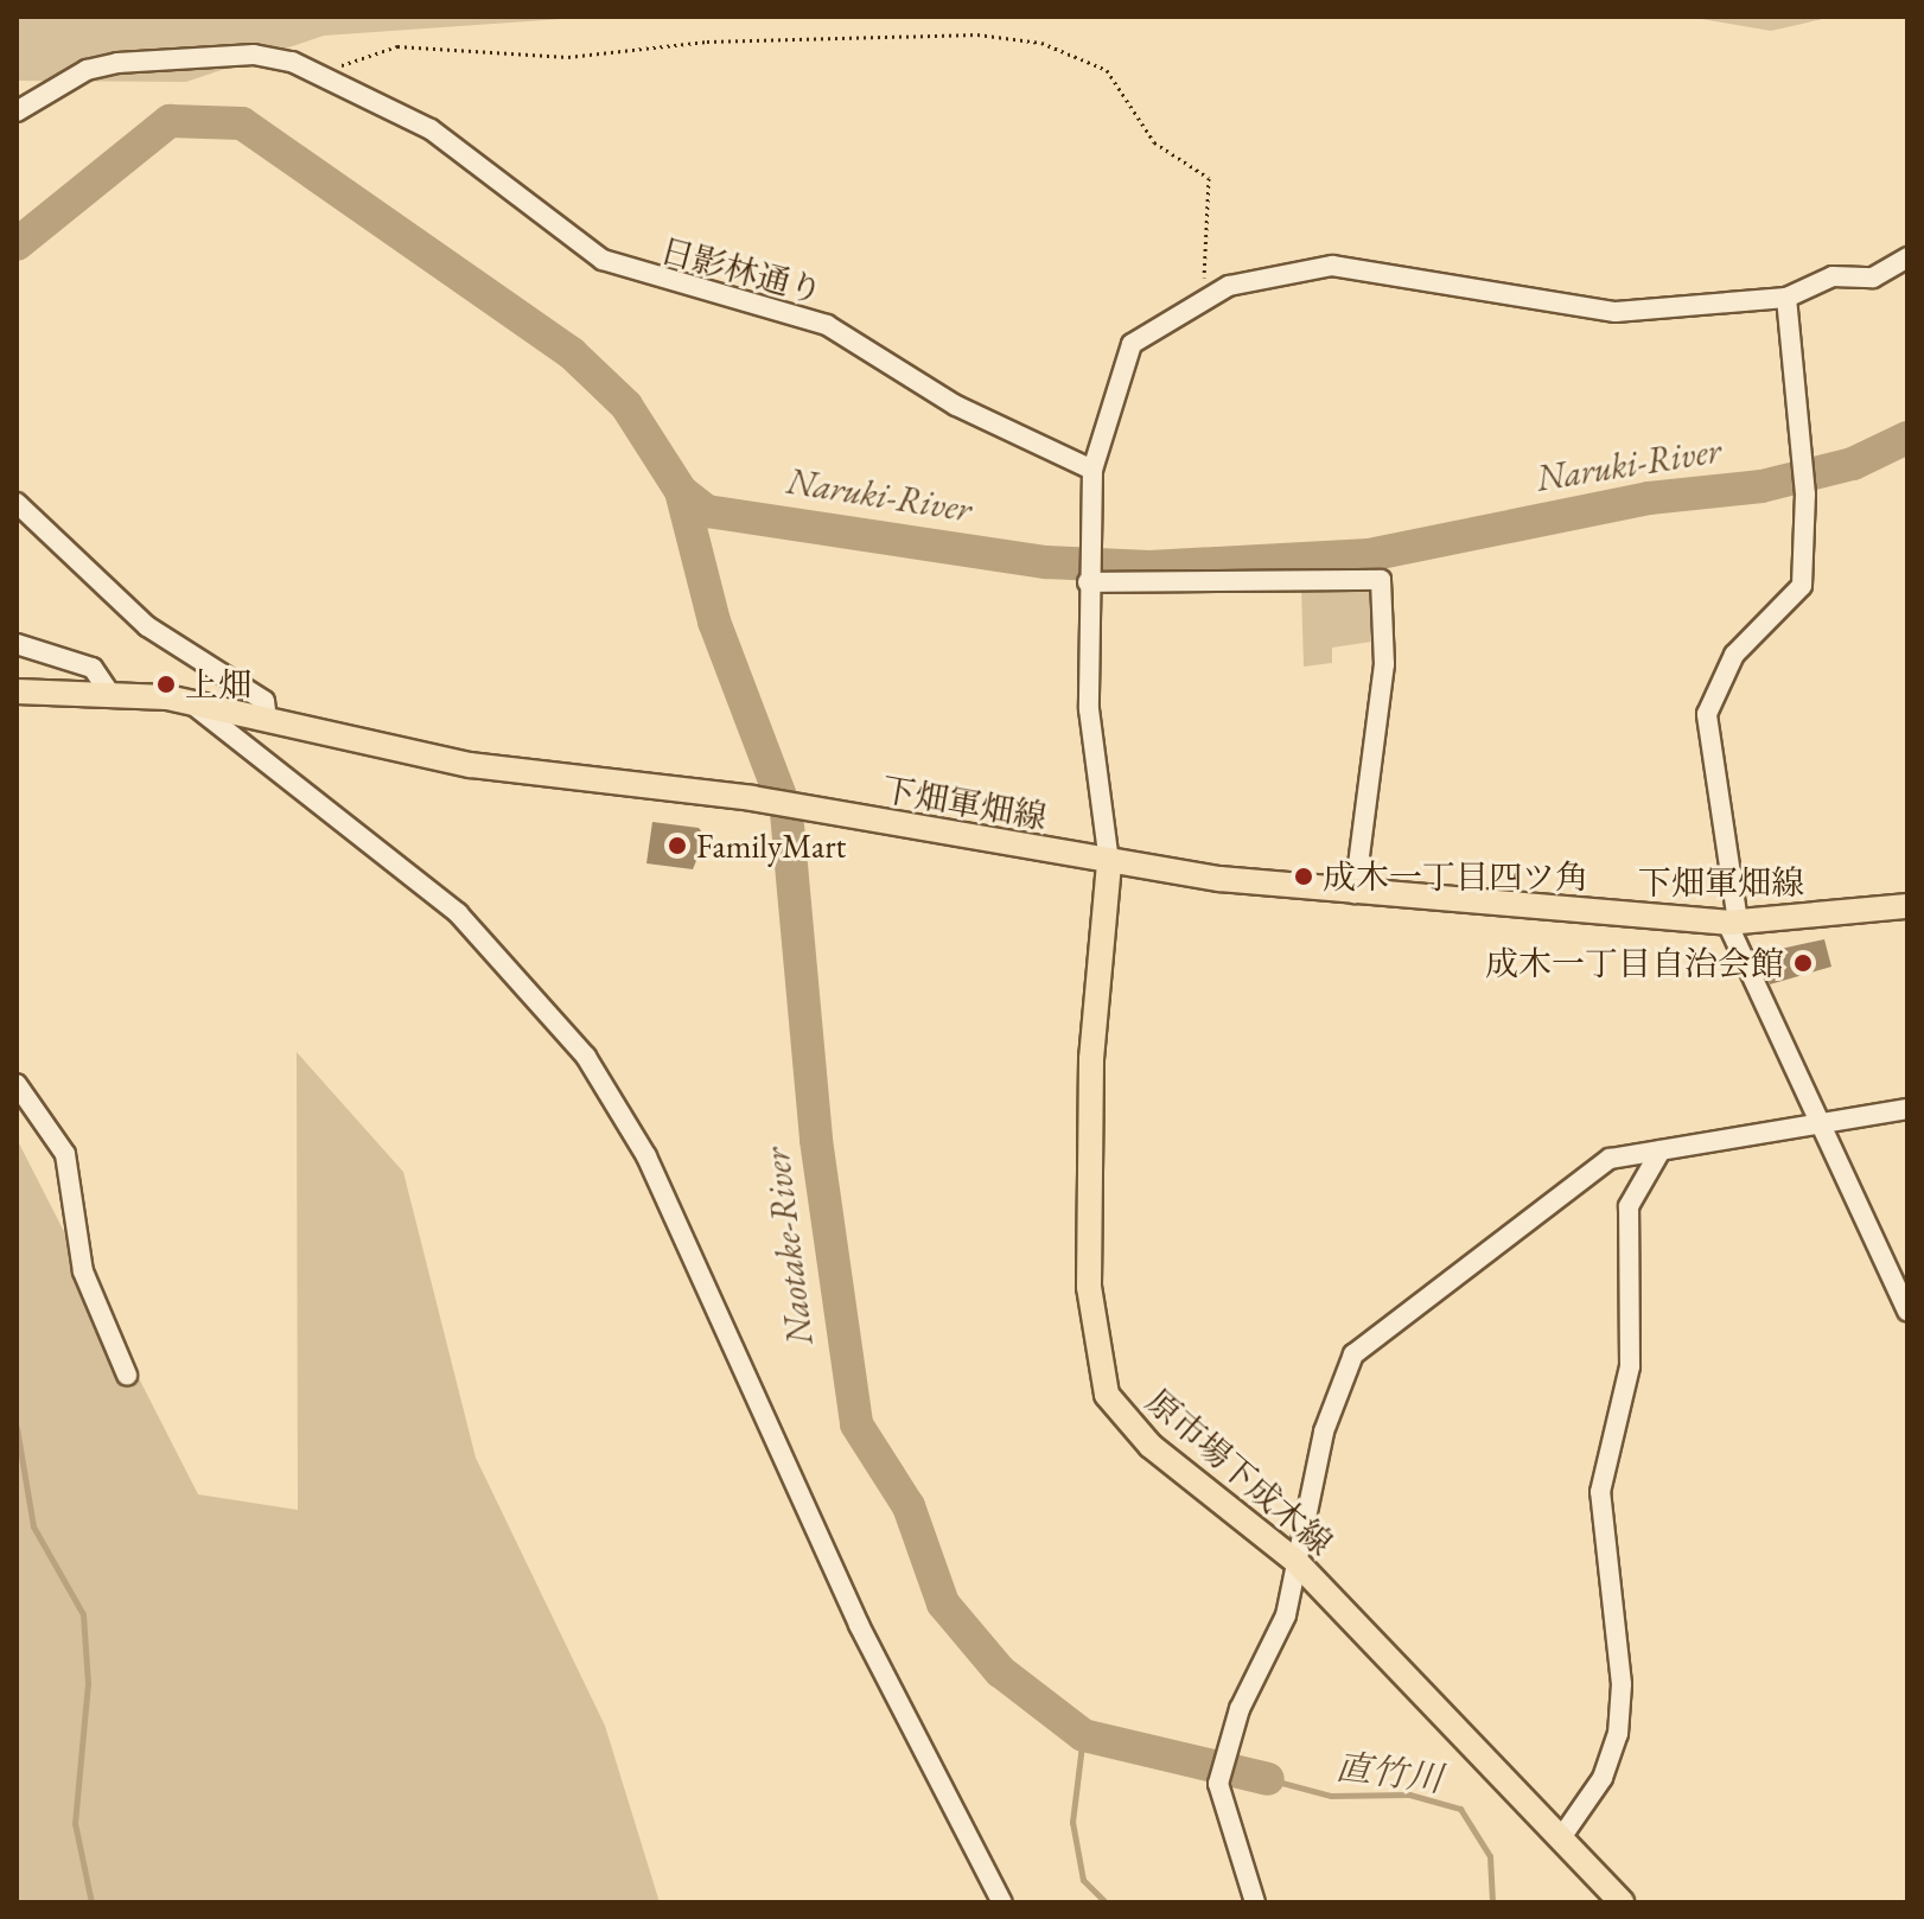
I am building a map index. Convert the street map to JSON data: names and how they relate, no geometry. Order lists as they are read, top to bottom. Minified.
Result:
{"streets":{"main road":["下畑軍畑線","原市場下成木線"],"street":["日影林通り"]},"crossings":[["下畑軍畑線","原市場下成木線"]],"water":["Naruki-River","Naotake-River","直竹川"],"places":["上畑","FamilyMart","成木一丁目四ツ角","成木一丁目自治会館"]}
